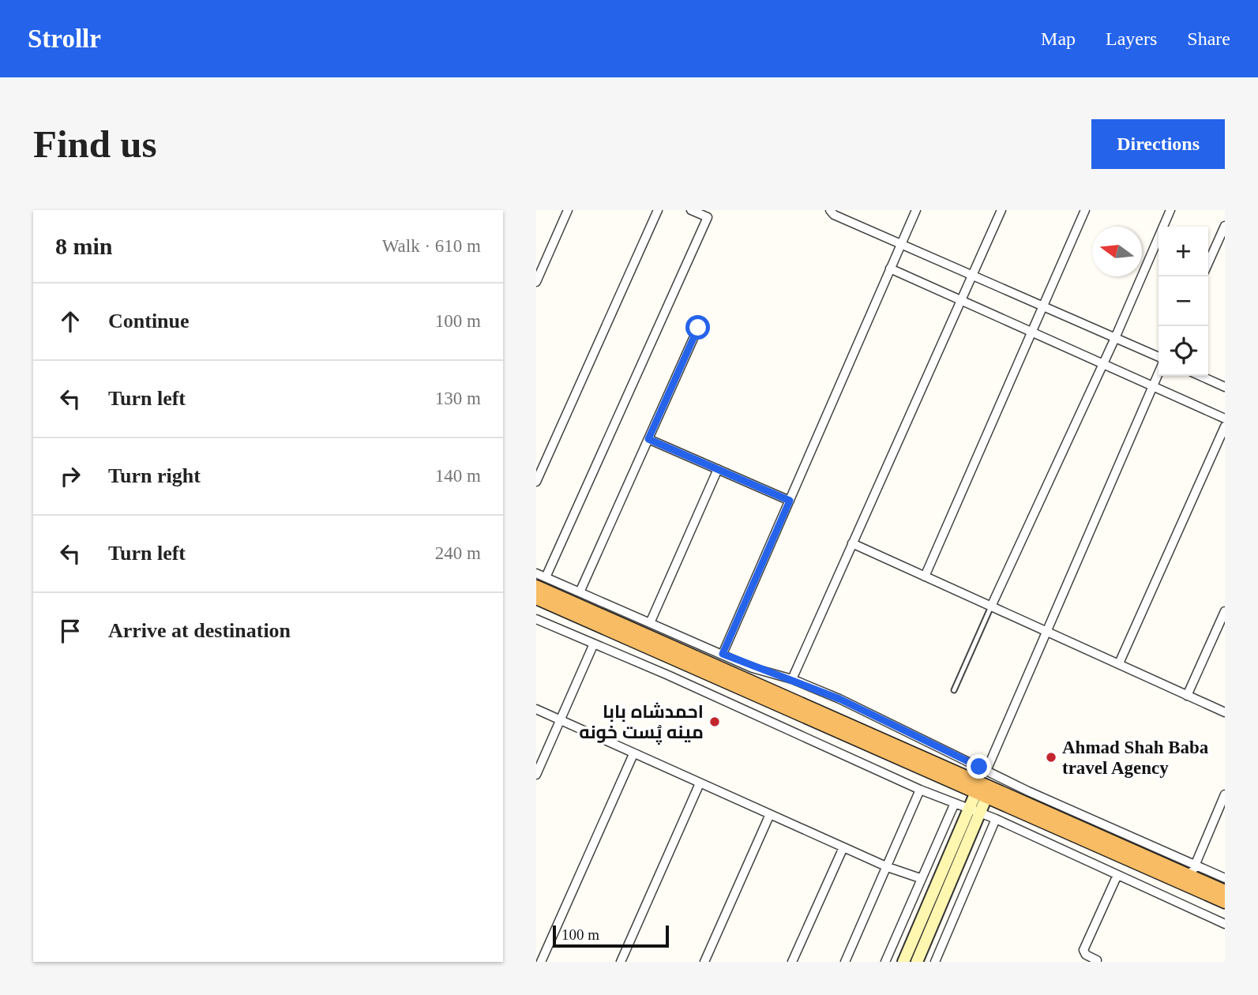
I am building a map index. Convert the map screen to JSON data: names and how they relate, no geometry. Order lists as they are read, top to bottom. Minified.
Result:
{"places":["احمدشاه بابا مینه پُست خونه","Ahmad Shah Baba travel Agency"],"scale_bar":"100 m","north":"left","page":{"header":"Strollr","nav":["Map","Layers","Share"],"buttons":"Directions","title":"Find us","heading":["8 min","Walk · 610 m"],"map_buttons":["+","−"],"list":[["Continue","100 m"],["Turn left","130 m"],["Turn right","140 m"],["Turn left","240 m"],"Arrive at destination"],"scale":"100 m"}}
